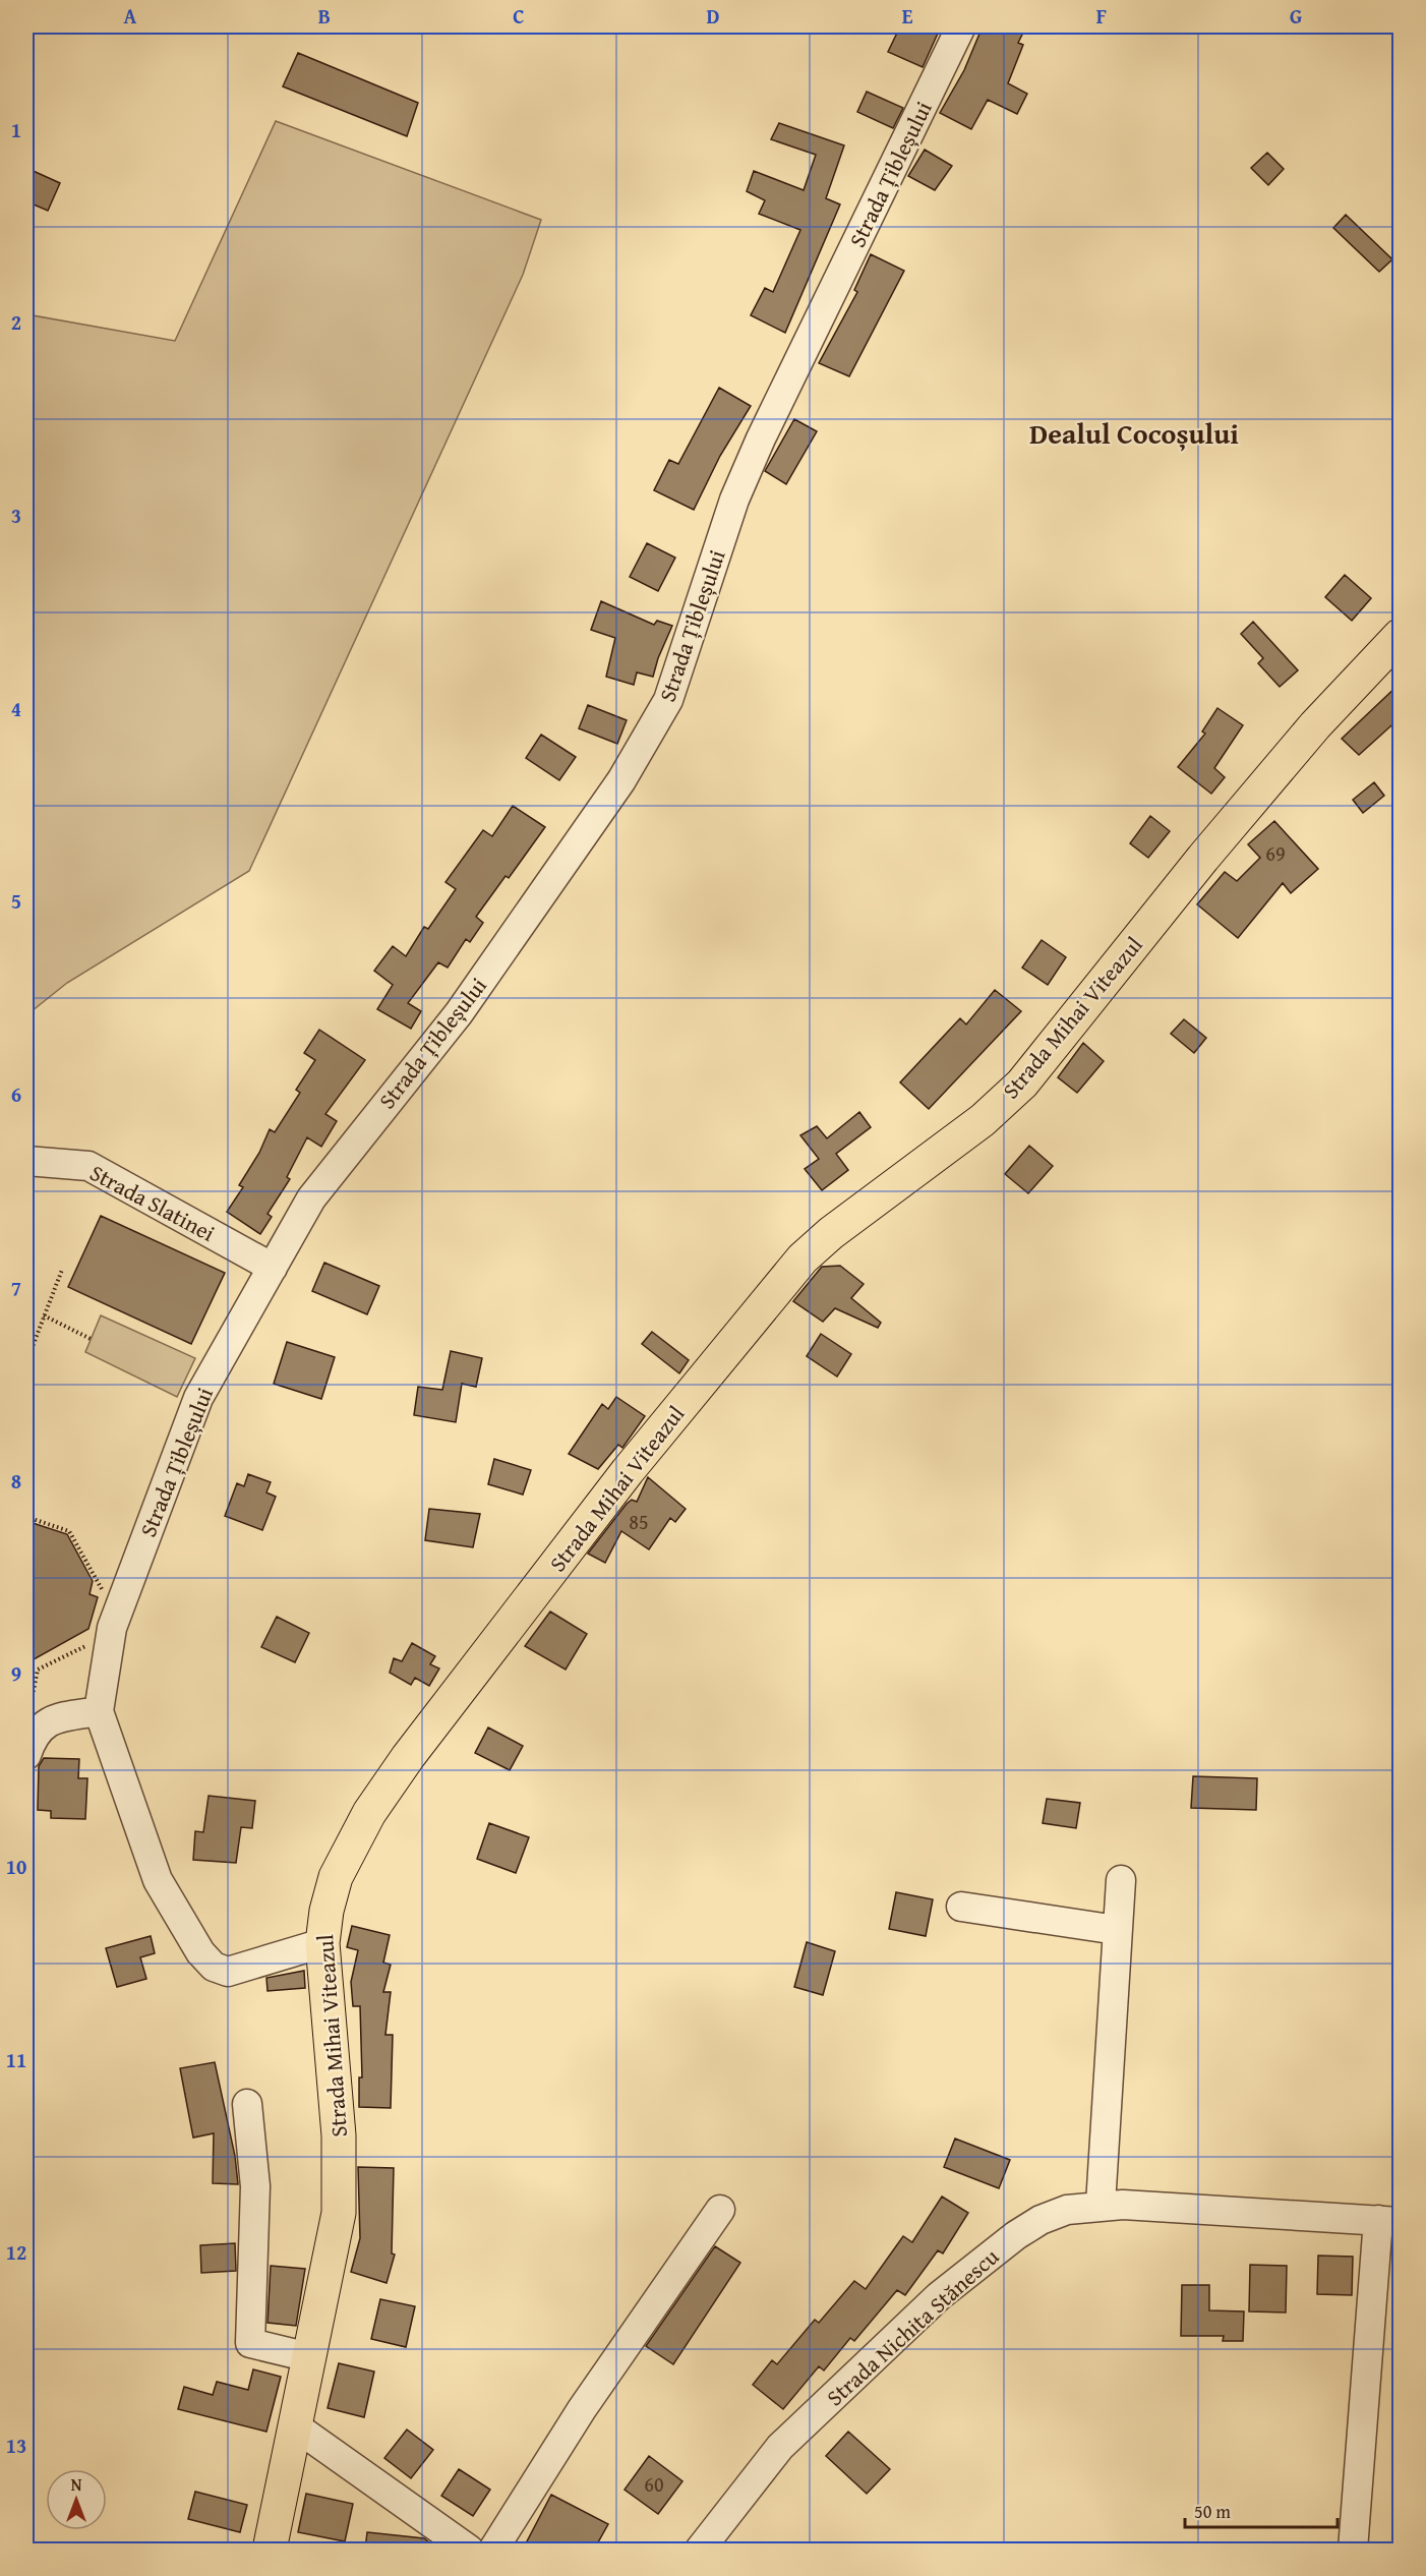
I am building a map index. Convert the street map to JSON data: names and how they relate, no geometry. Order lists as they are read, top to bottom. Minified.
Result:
{"streets":{"main road":["Strada Mihai Viteazul"],"street":["Strada Țibleșului","Strada Slatinei","Strada Nichita Stănescu"]},"crossings":[["Strada Țibleșului","Strada Mihai Viteazul"],["Strada Țibleșului","Strada Slatinei"]],"districts":["Dealul Cocoșului"],"house_numbers":["69","85","60"],"scale_bar":"50 m","north":"top","grid":{"columns":["A","B","C","D","E","F","G"],"rows":["1","2","3","4","5","6","7","8","9","10","11","12","13"]}}
